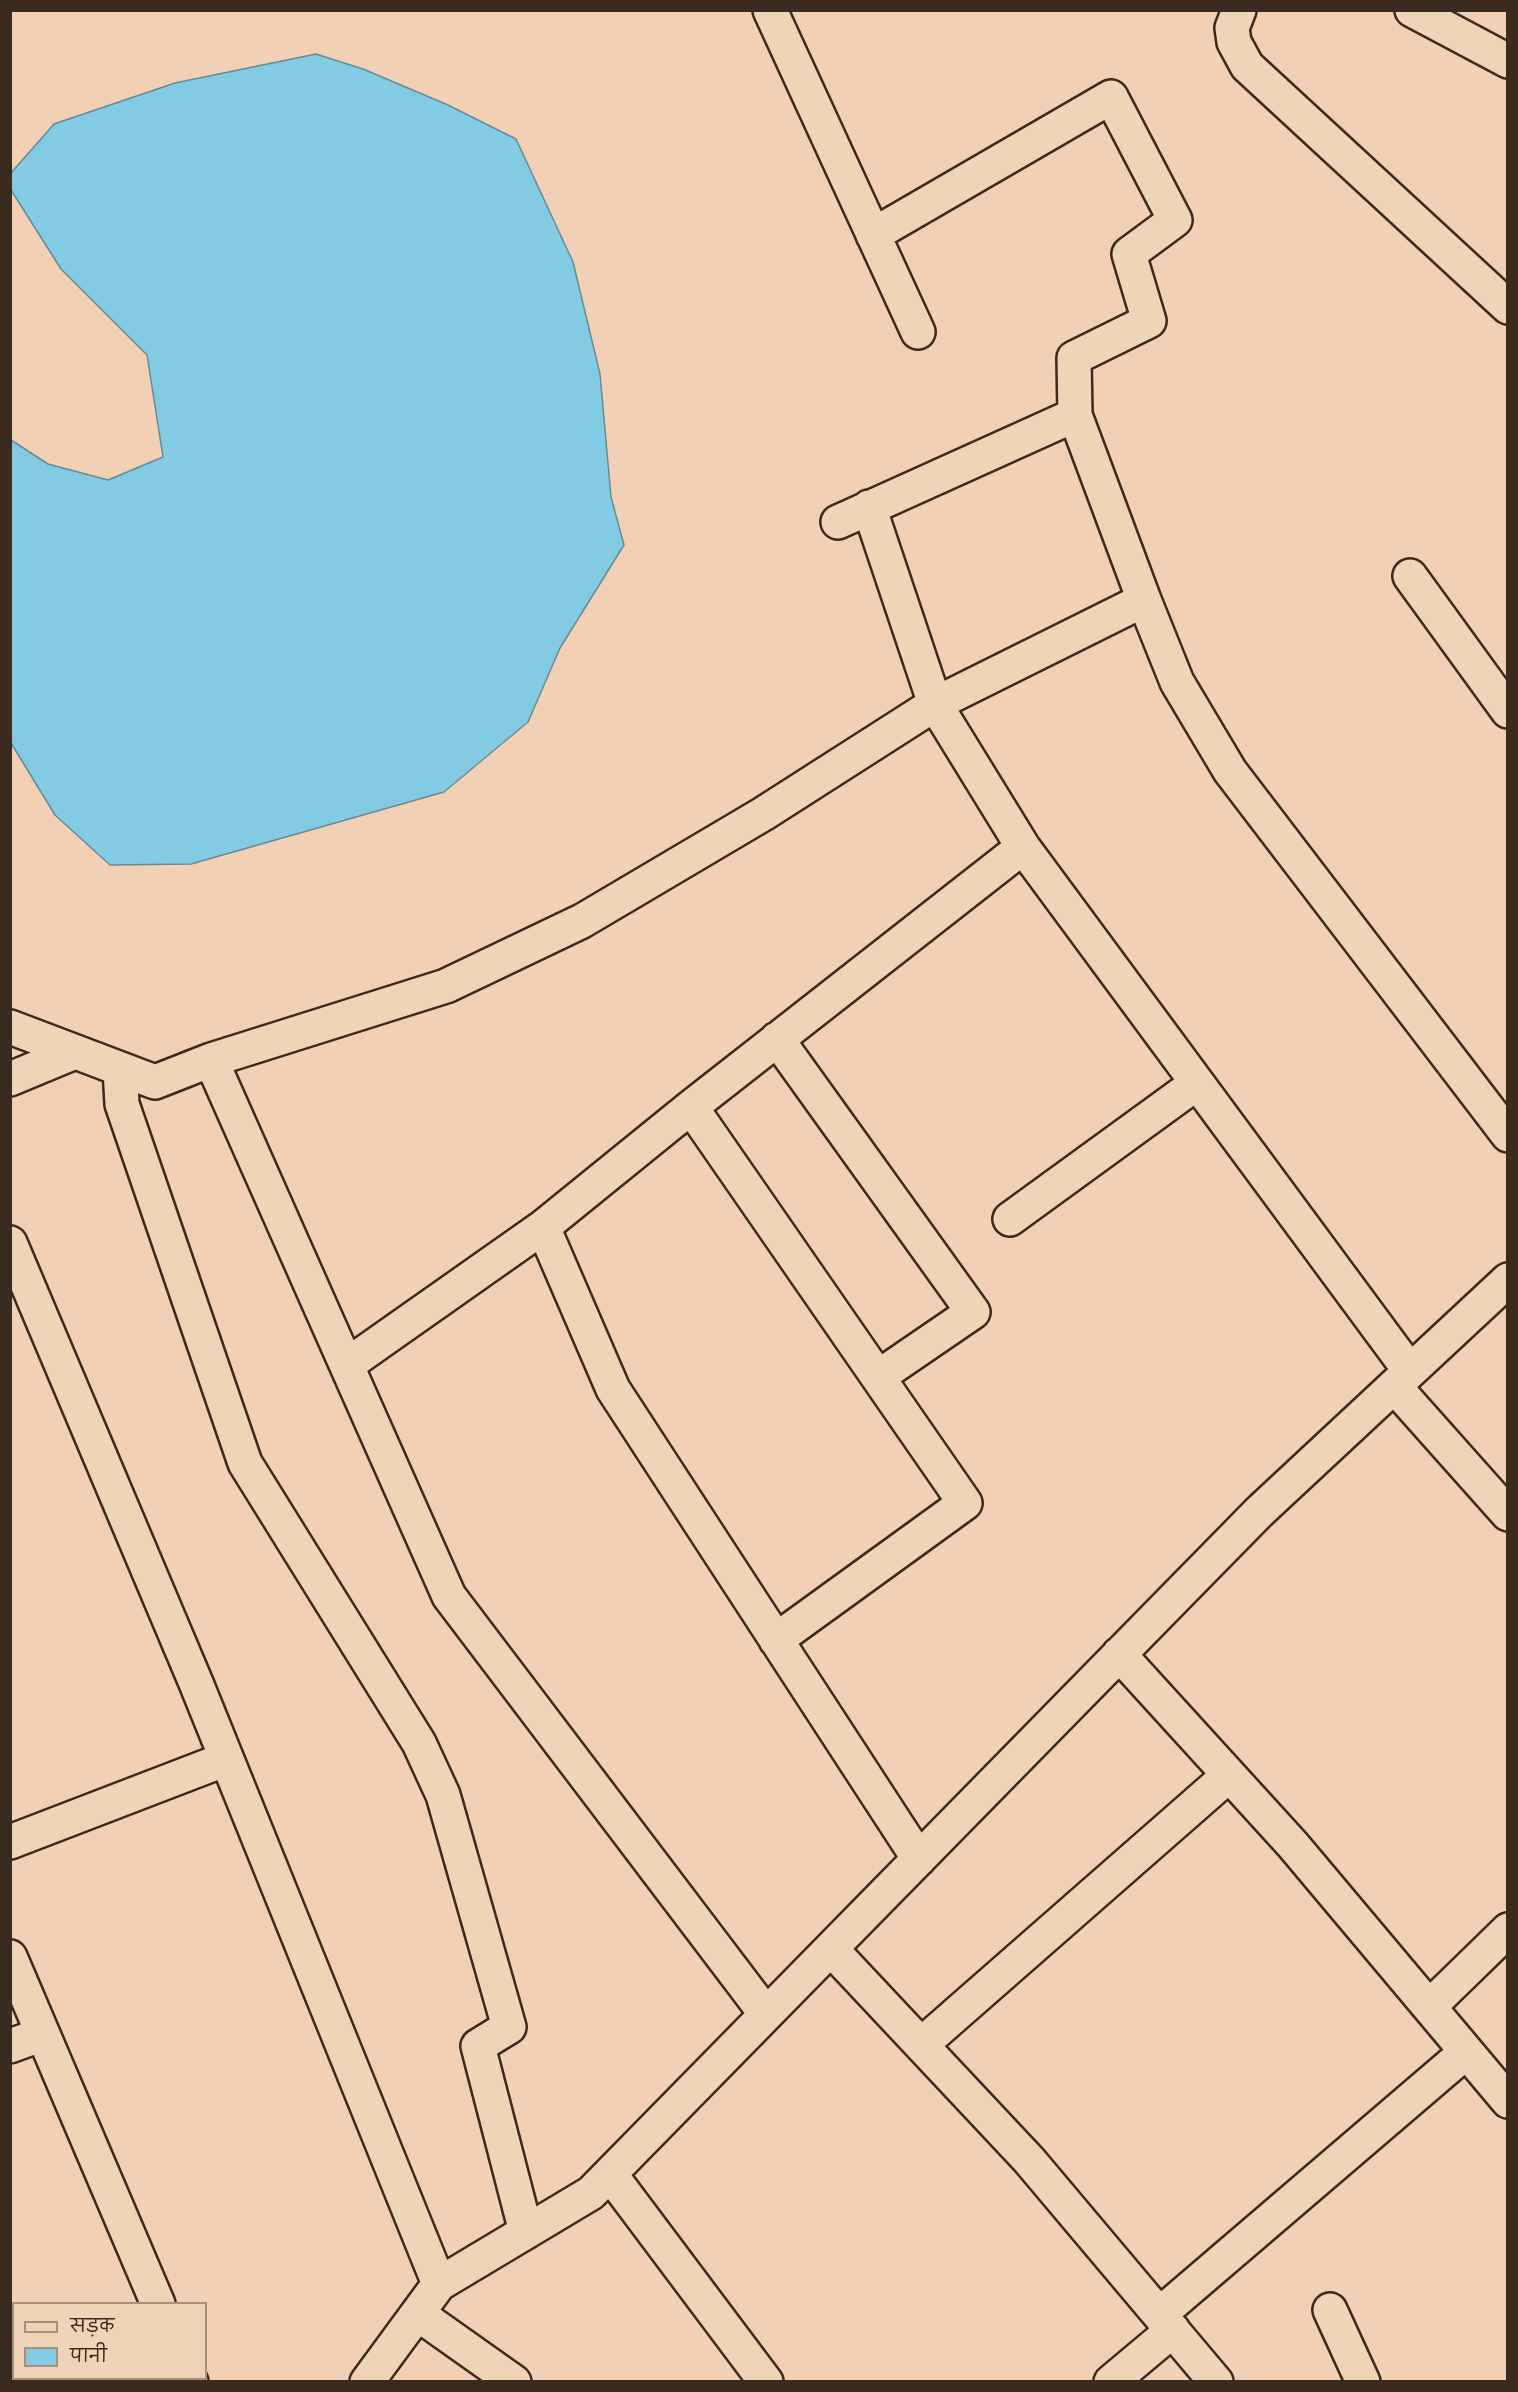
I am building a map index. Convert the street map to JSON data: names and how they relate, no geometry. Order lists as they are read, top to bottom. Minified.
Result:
{"legend":["सड़क","पानी"]}
